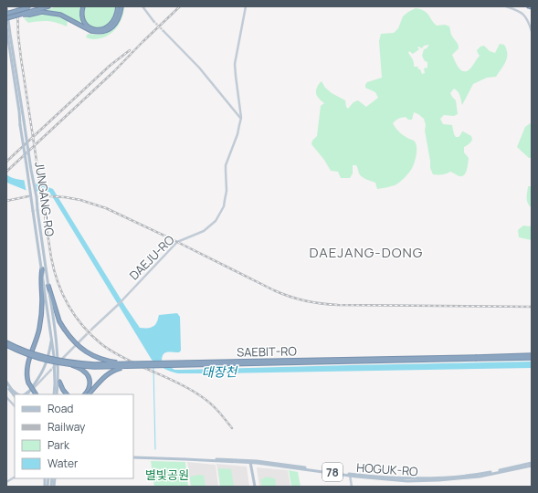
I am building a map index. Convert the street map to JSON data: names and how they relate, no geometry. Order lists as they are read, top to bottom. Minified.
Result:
{"streets":{"highway":["SAEBIT-RO"],"main road":["JUNGANG-RO","HOGUK-RO","78"],"street":["DAEJU-RO"]},"districts":["DAEJANG-DONG"],"water":["대장천"],"parks":["별빛공원"],"legend":["Road","Railway","Park","Water"]}
